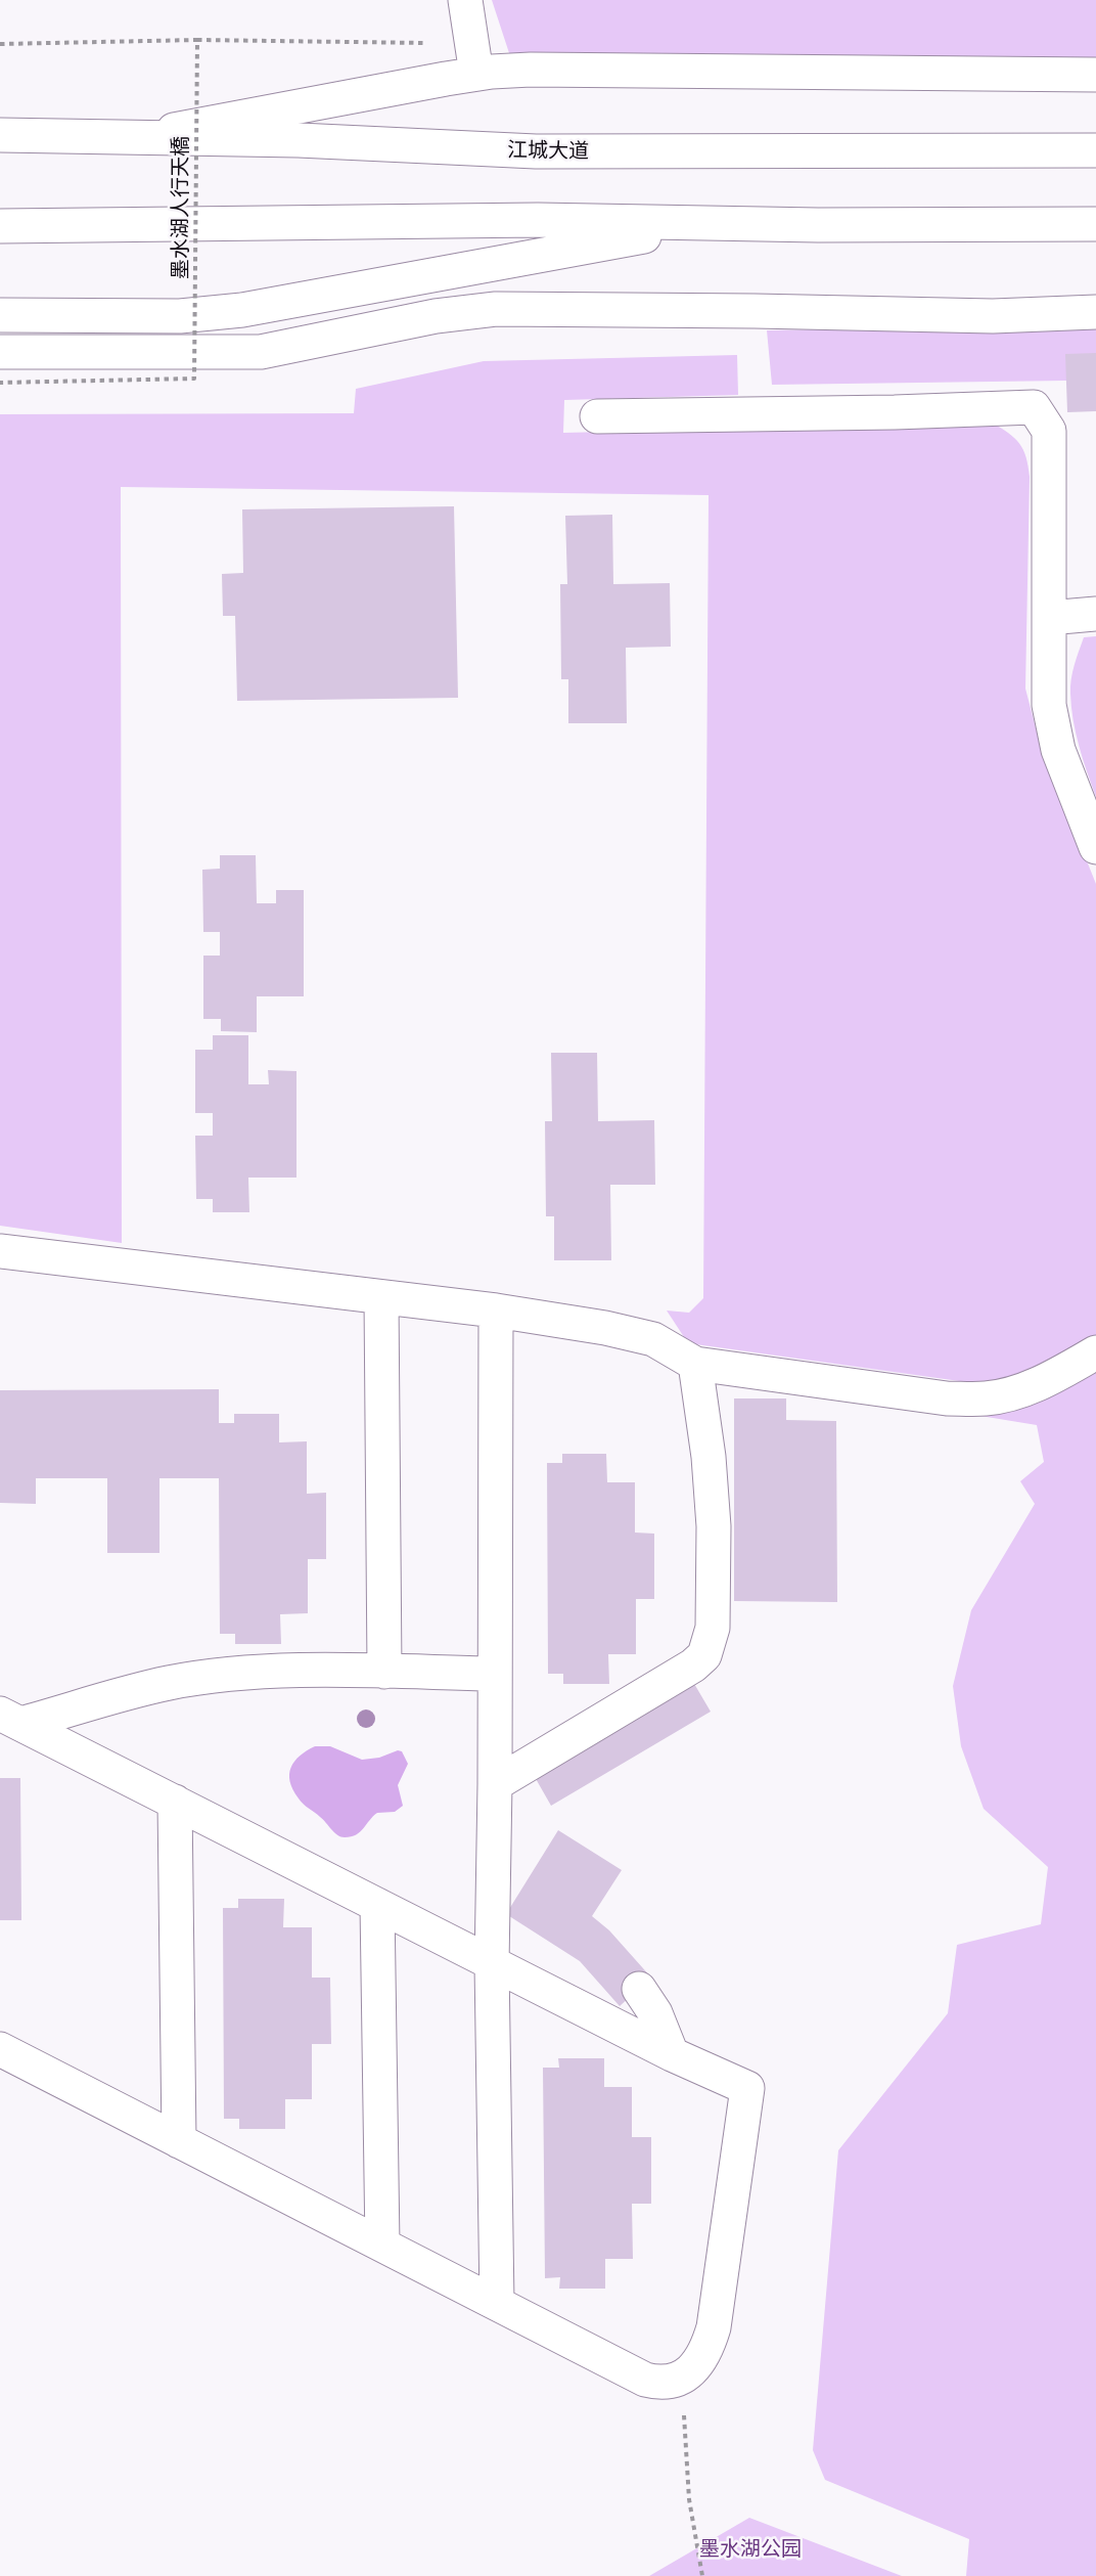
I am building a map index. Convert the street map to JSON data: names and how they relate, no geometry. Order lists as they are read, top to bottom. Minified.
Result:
{"streets":{"main road":["江城大道"],"path":["墨水湖人行天橋"]},"parks":["墨水湖公园"]}
